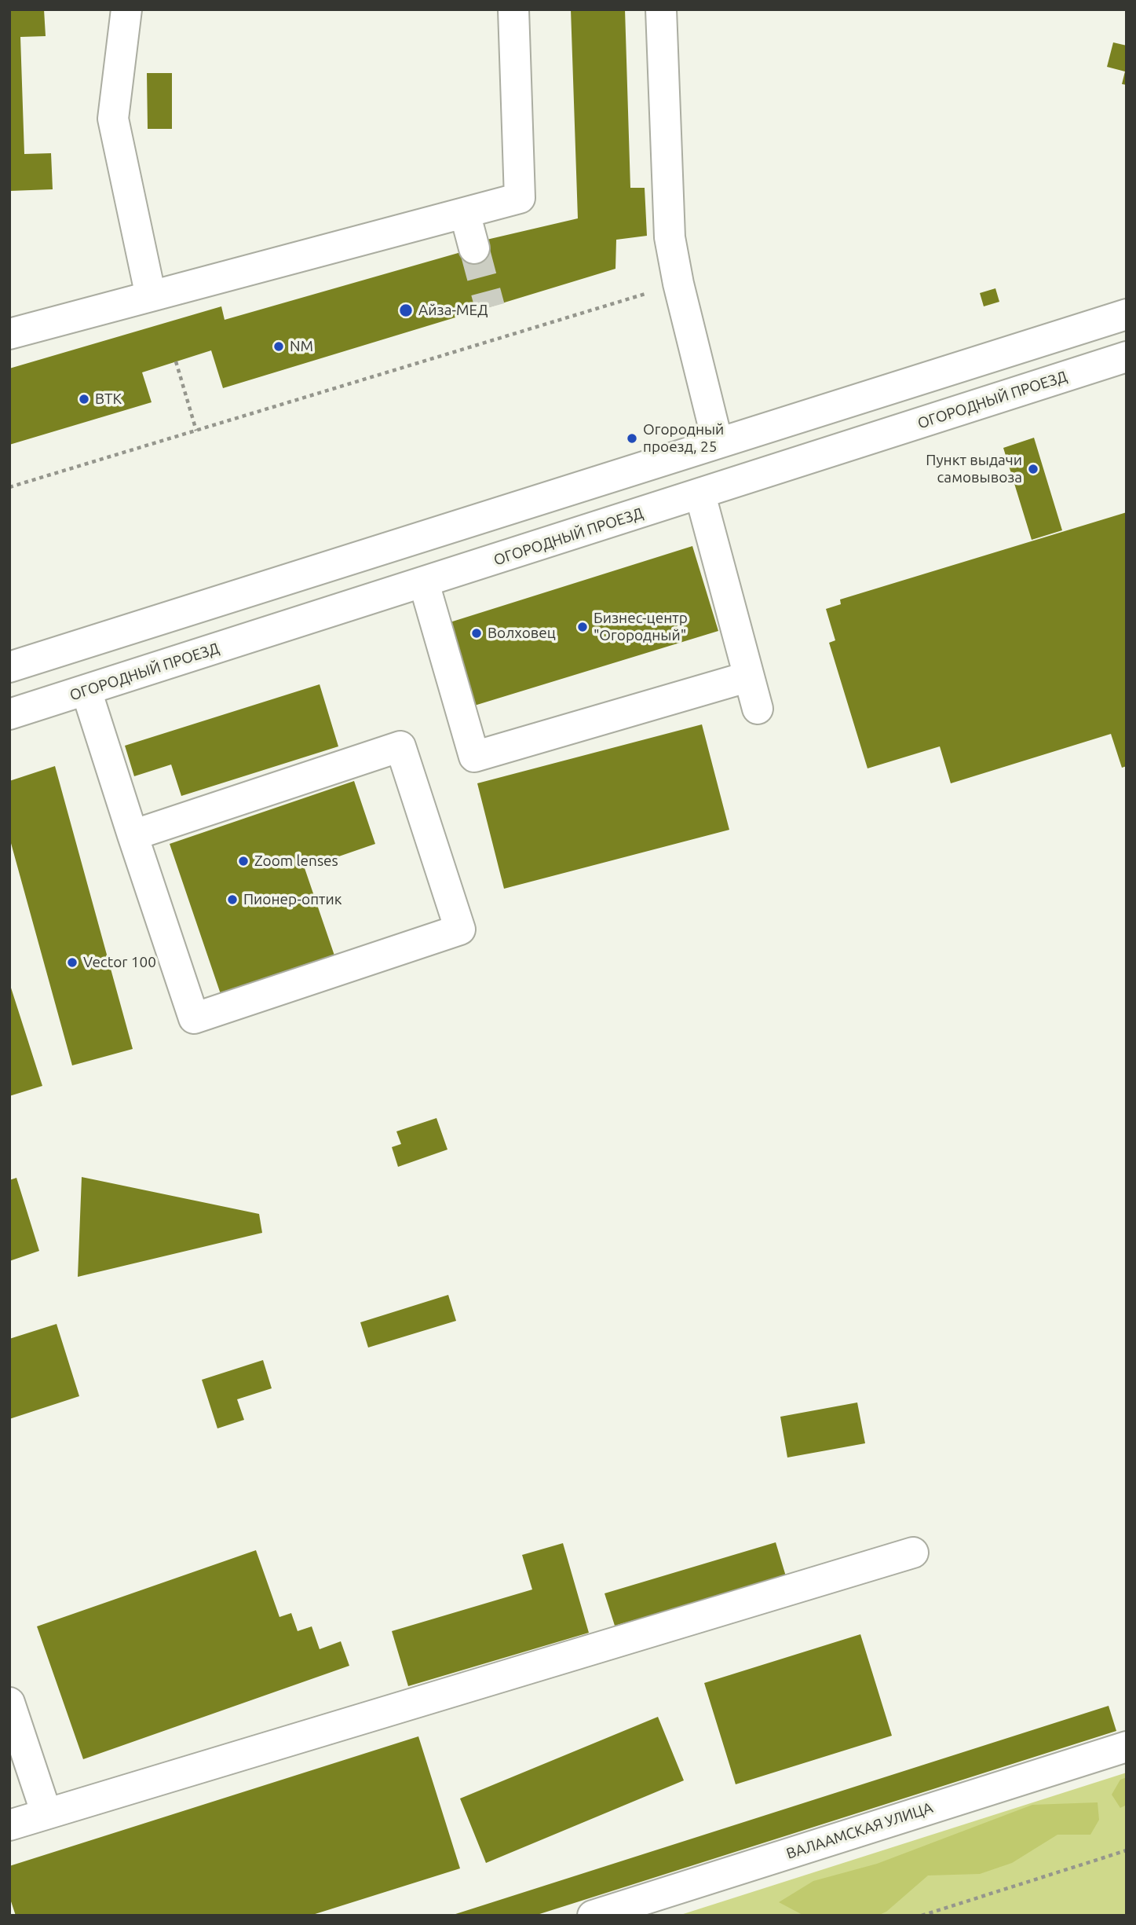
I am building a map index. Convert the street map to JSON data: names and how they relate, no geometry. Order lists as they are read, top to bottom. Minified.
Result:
{"streets":{"main road":["ОГОРОДНЫЙ ПРОЕЗД","ВАЛААМСКАЯ УЛИЦА"]},"places":["Айза-МЕД","NM","ВТК","Огородный проезд, 25","Пункт выдачи самовывоза","Бизнес-центр \"Огородный\"","Волховец","Zoom lenses","Пионер-оптик","Vector 100"]}
